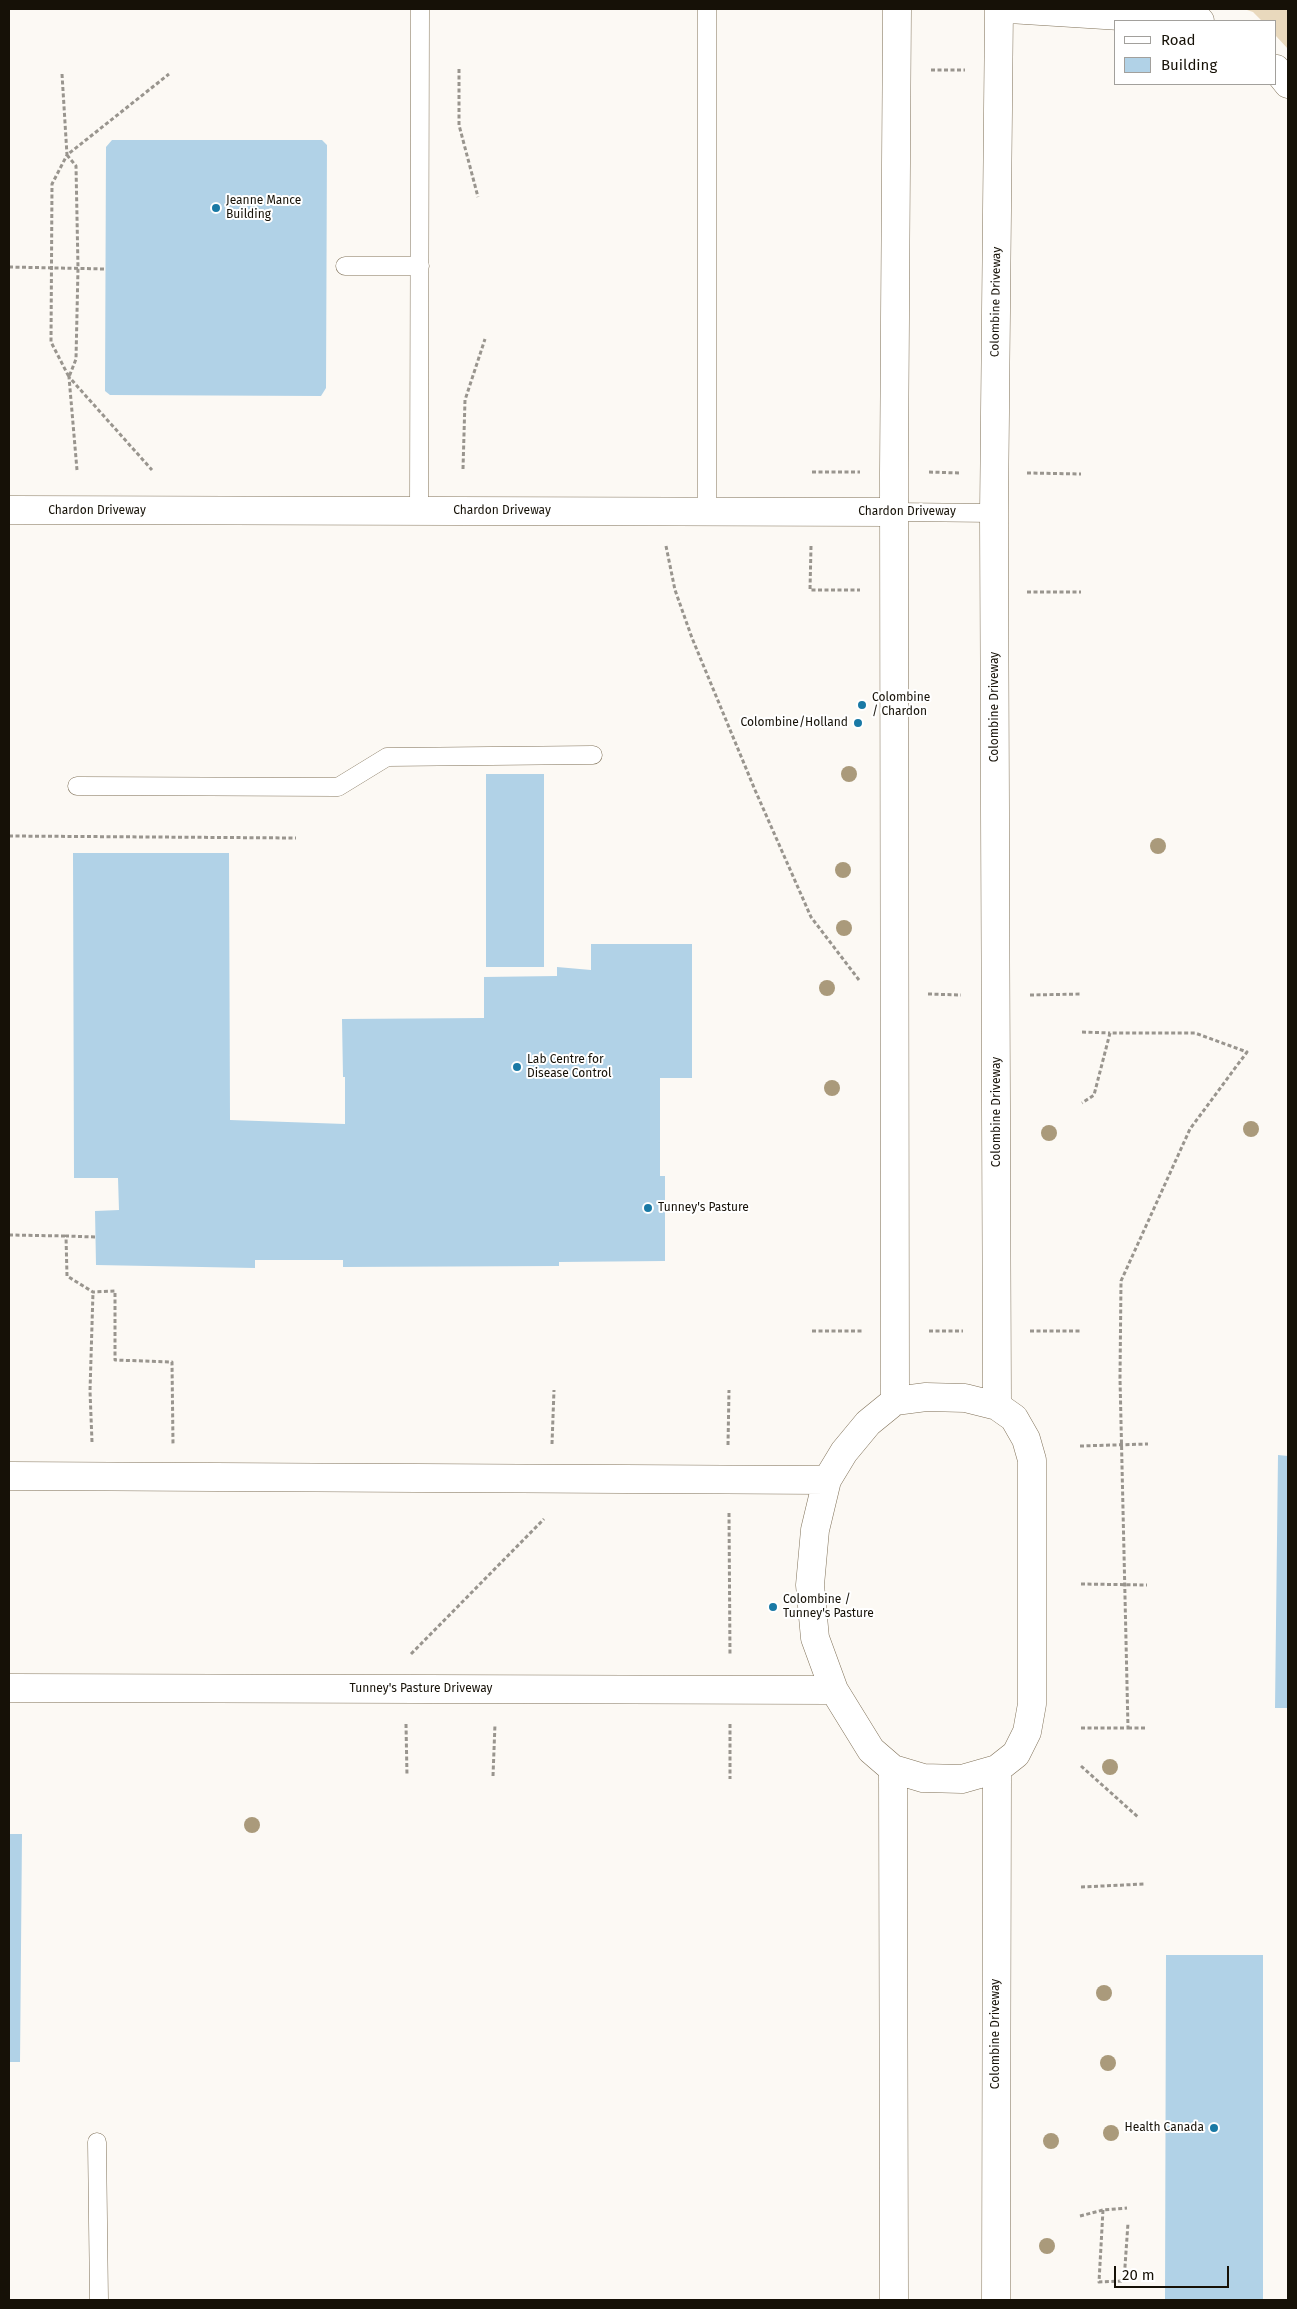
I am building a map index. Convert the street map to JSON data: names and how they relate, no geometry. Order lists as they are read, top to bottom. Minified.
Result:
{"streets":{"street":["Colombine Driveway","Chardon Driveway","Tunney's Pasture Driveway"]},"crossings":[["Colombine Driveway","Chardon Driveway"]],"places":["Jeanne Mance Building","Colombine / Chardon","Colombine/Holland","Lab Centre for Disease Control","Tunney's Pasture","Colombine / Tunney's Pasture","Health Canada"],"legend":["Road","Building"],"scale_bar":"20 m"}
